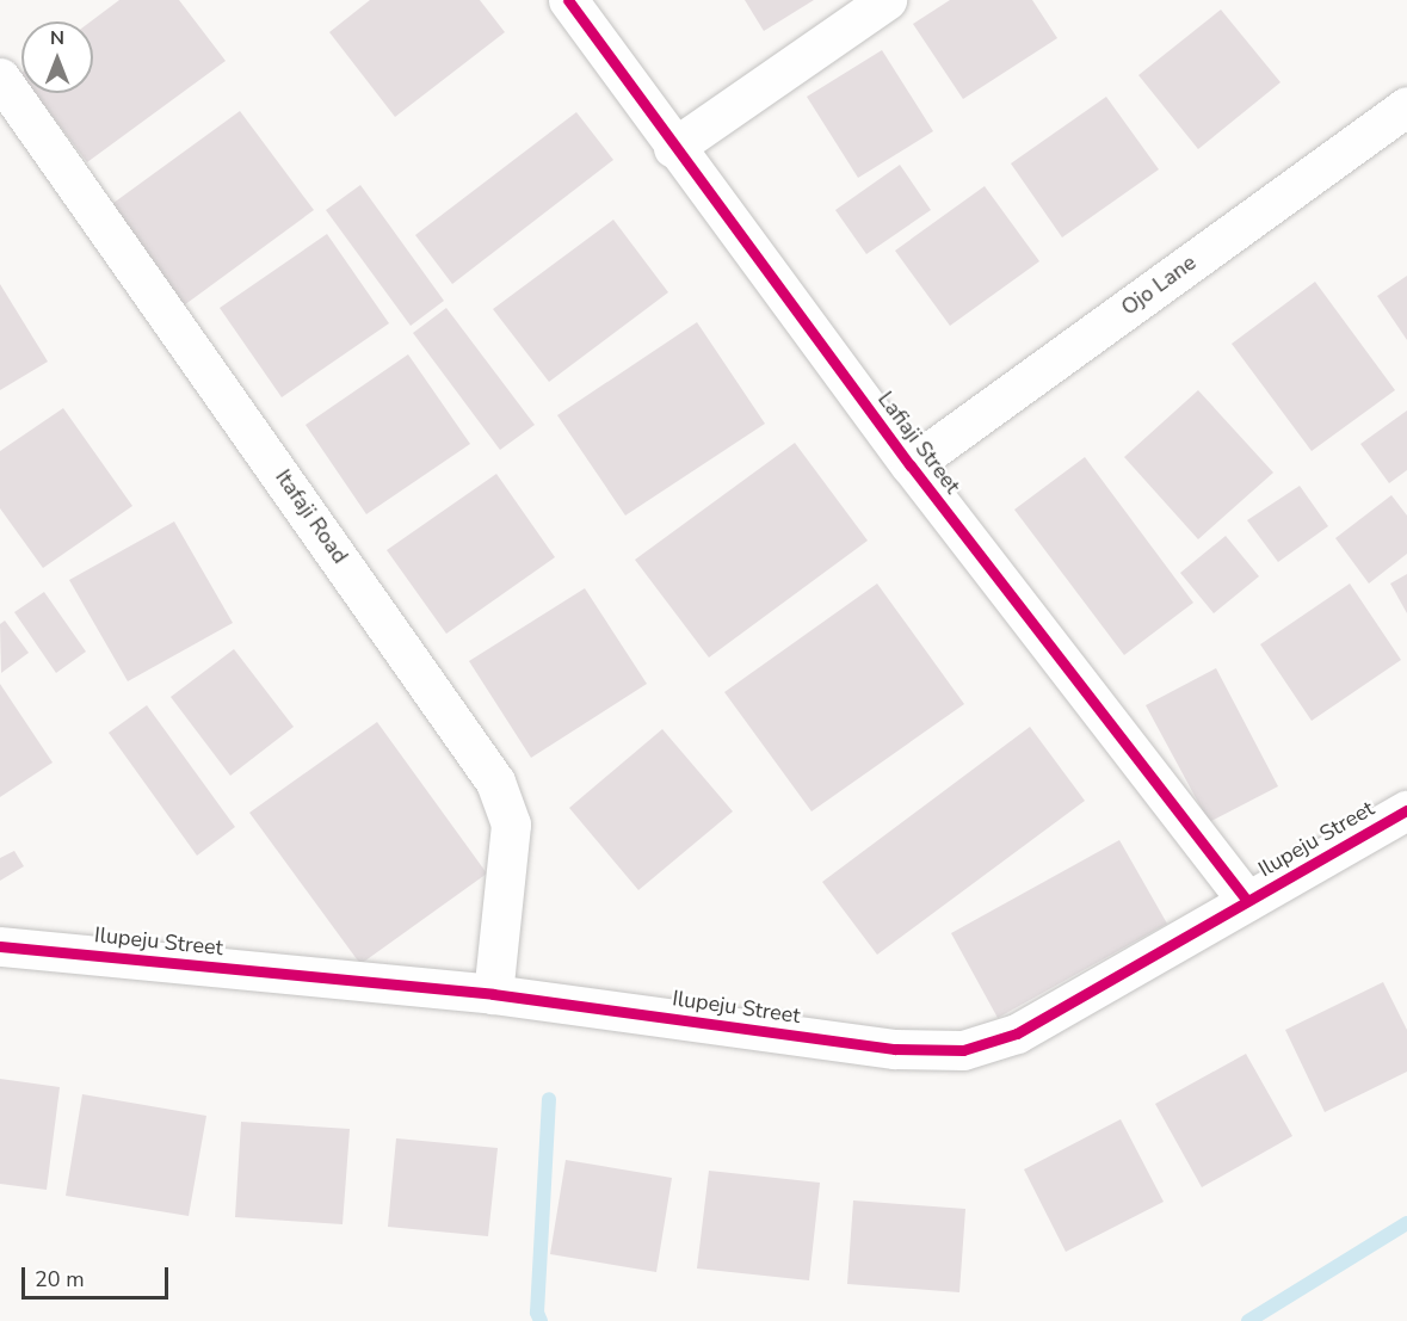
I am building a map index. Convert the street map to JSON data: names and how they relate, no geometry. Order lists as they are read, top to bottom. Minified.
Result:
{"streets":{"street":["Ojo Lane","Lafiaji Street","Itafaji Road","Ilupeju Street"]},"crossings":[["Ojo Lane","Lafiaji Street"],["Lafiaji Street","Ilupeju Street"],["Itafaji Road","Ilupeju Street"]],"scale_bar":"20 m","north":"top"}
